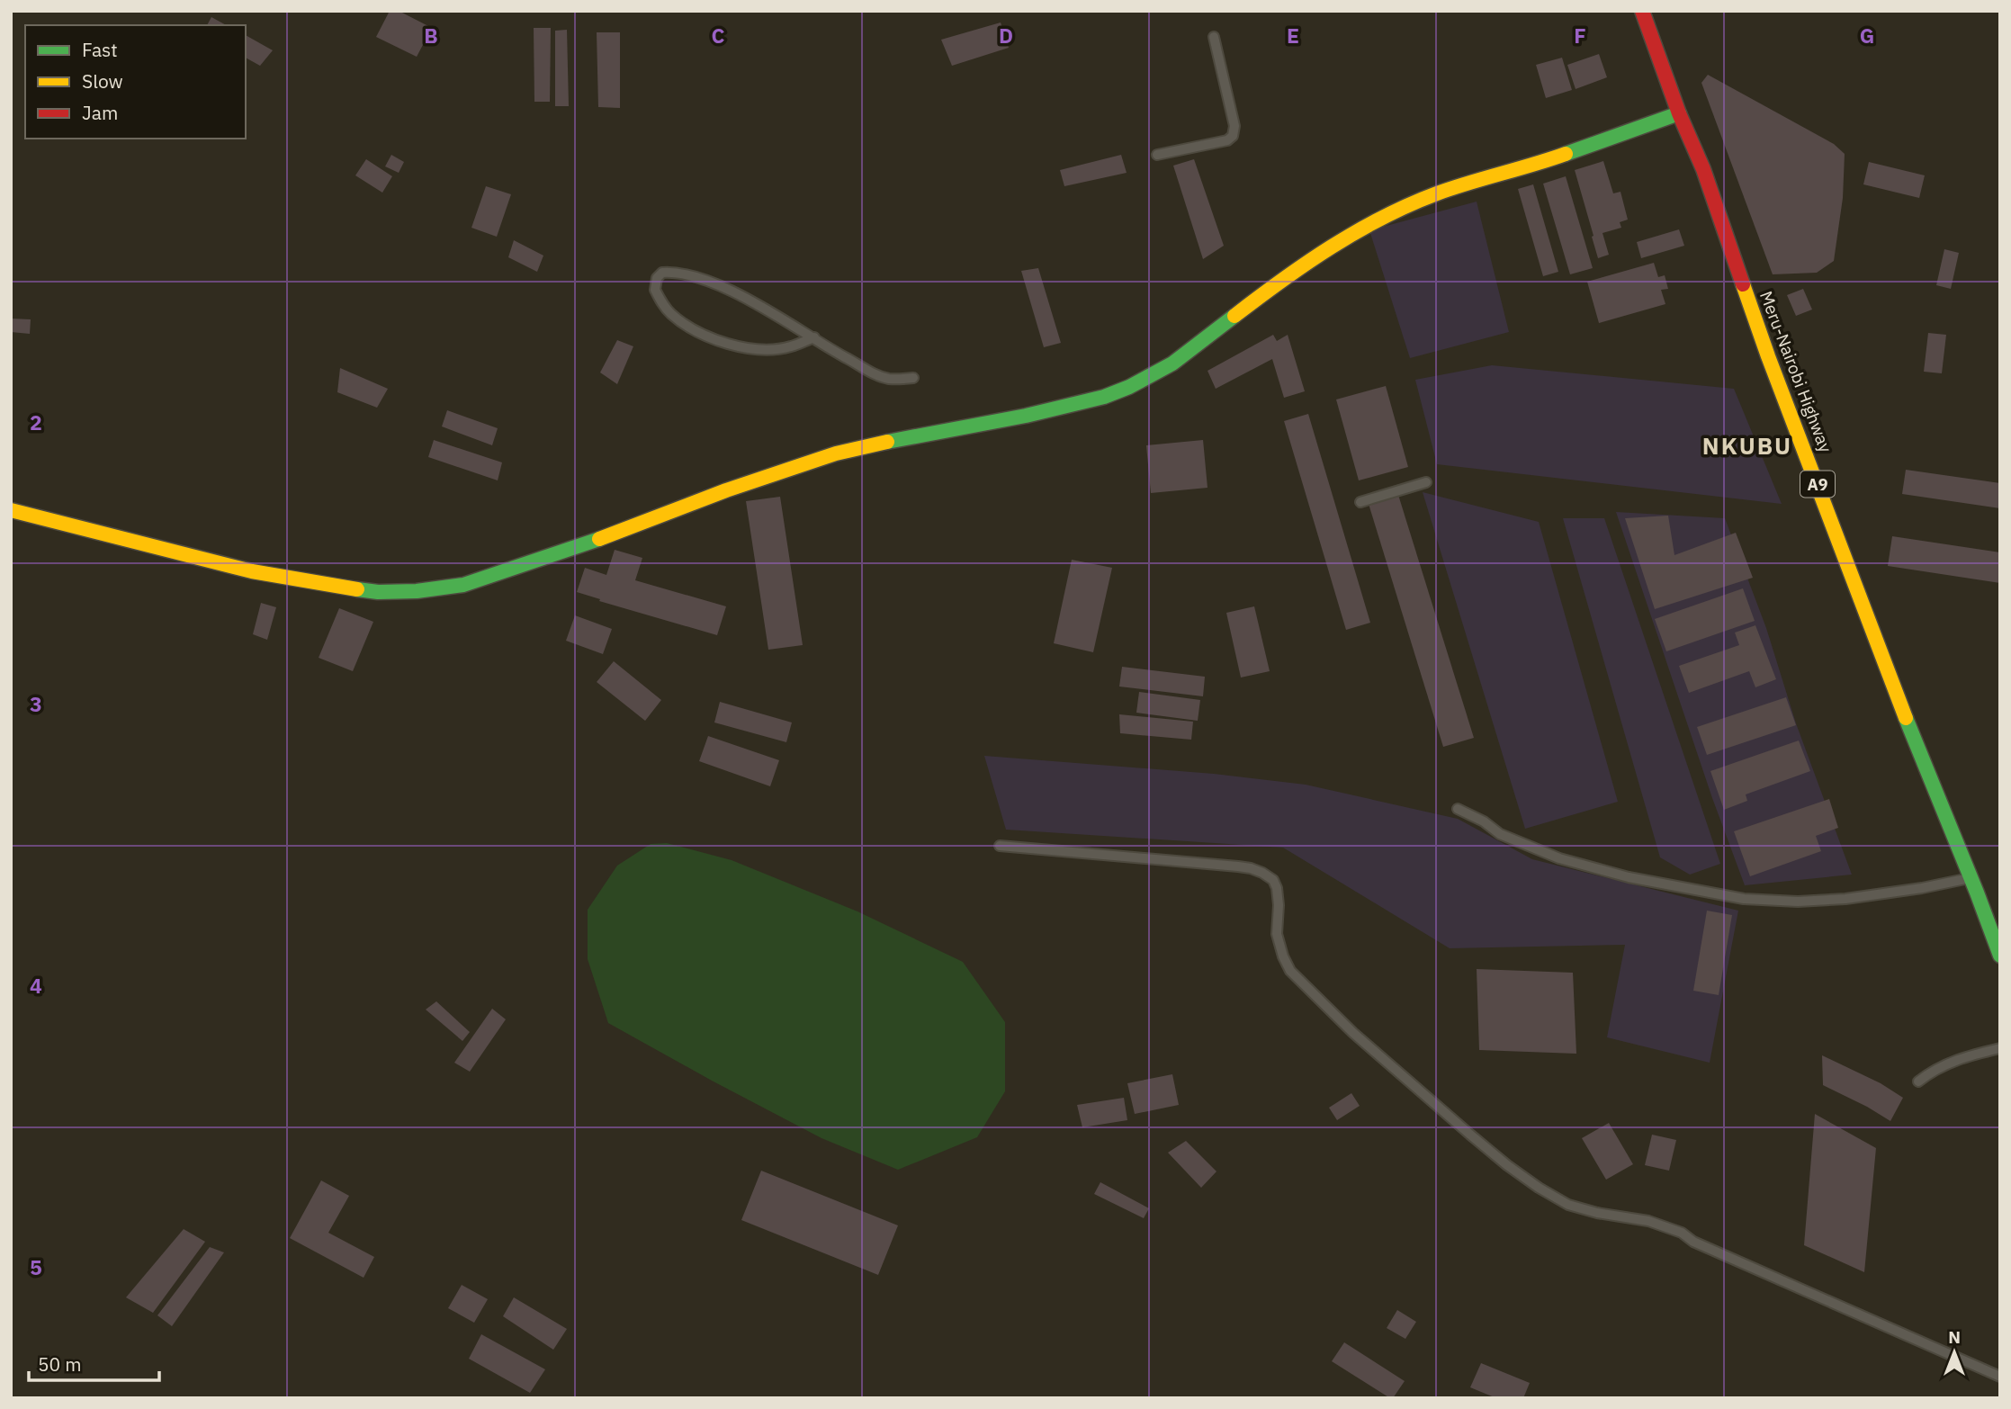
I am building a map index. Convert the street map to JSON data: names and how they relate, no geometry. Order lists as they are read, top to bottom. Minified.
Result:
{"streets":{"main road":["Meru-Nairobi Highway","A9"]},"districts":["NKUBU"],"legend":["Fast","Slow","Jam"],"scale_bar":"50 m","north":"top","grid":{"columns":["B","C","D","E","F","G"],"rows":["2","3","4","5"]}}
